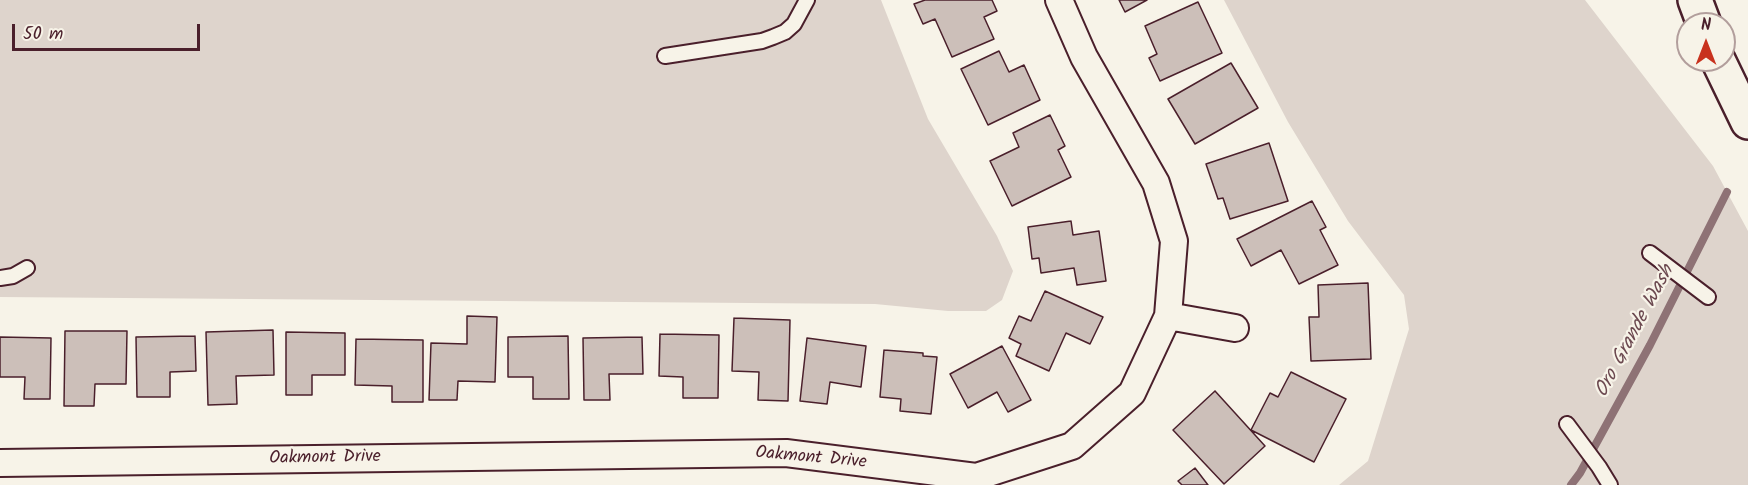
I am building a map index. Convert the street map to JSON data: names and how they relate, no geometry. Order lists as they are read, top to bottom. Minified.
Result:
{"streets":{"street":["Oakmont Drive"]},"water":["Oro Grande Wash"],"scale_bar":"50 m","north":"top"}
